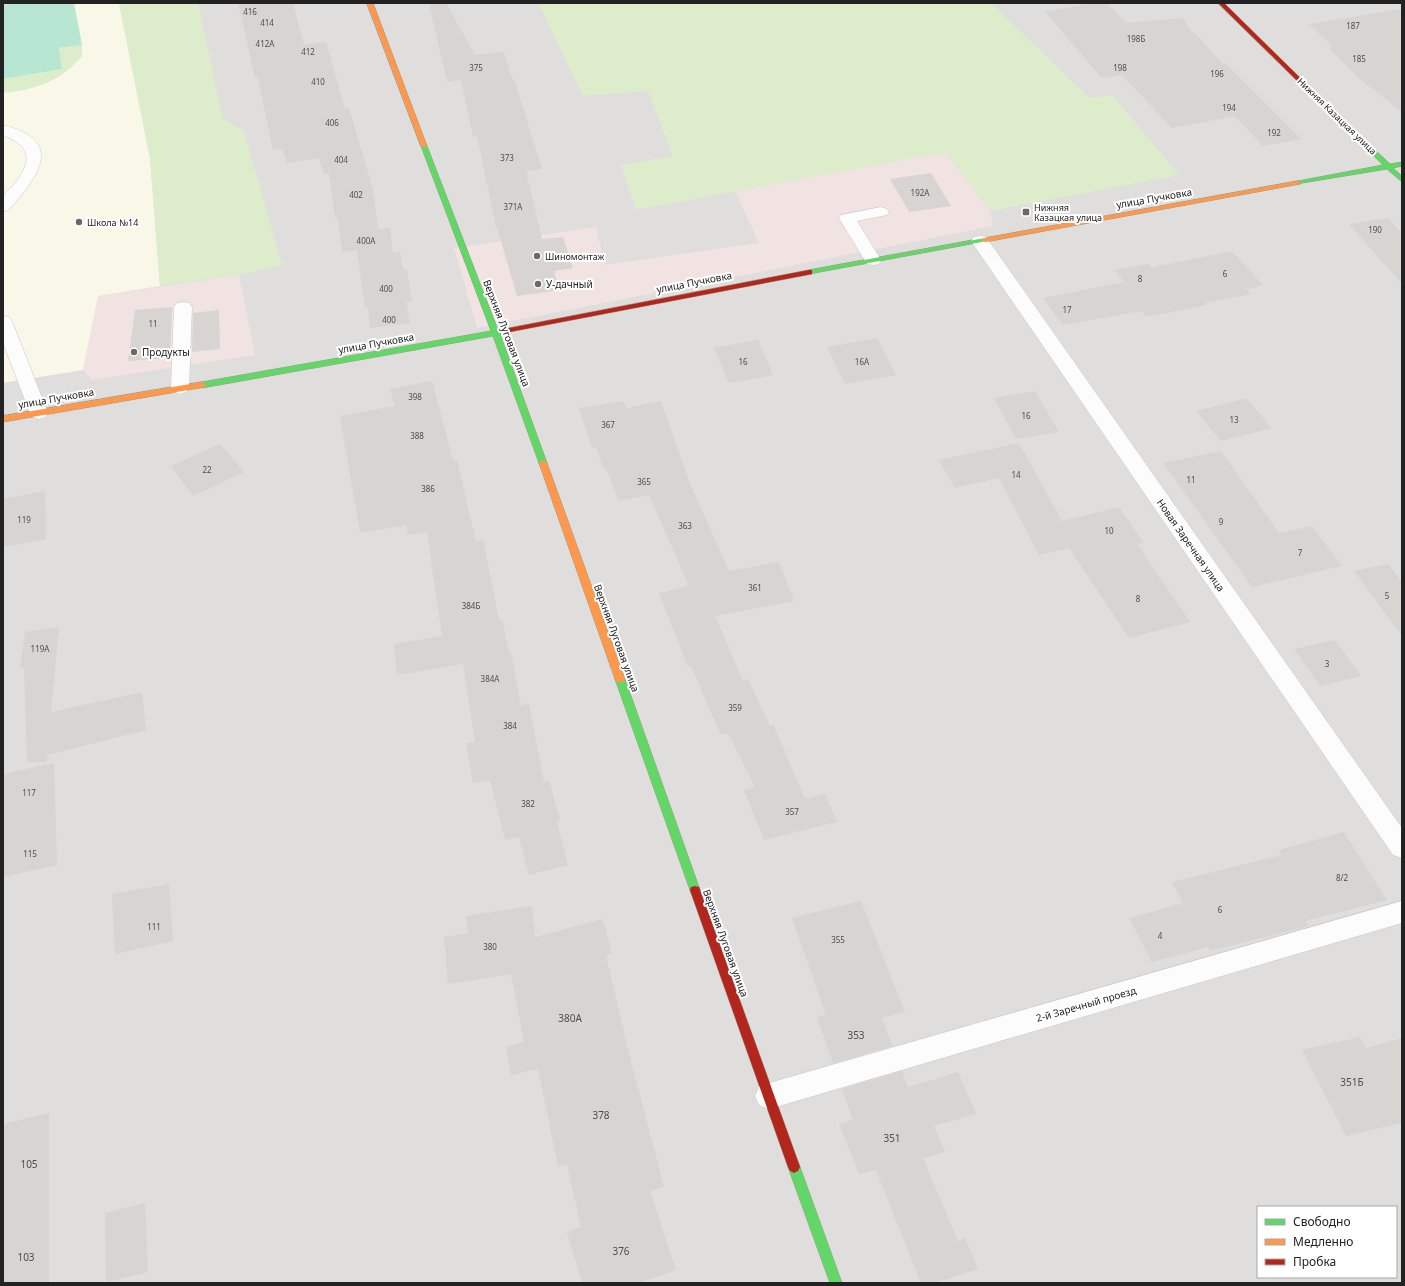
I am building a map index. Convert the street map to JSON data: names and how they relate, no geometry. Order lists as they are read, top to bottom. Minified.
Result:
{"streets":{"main road":["Нижняя Казацкая улица","улица Пучковка","Верхняя Луговая улица"],"street":["Новая Заречная улица","2-й Заречный проезд"]},"crossings":[["Нижняя Казацкая улица","улица Пучковка"],["улица Пучковка","Верхняя Луговая улица"],["улица Пучковка","Новая Заречная улица"],["Верхняя Луговая улица","2-й Заречный проезд"]],"places":{"transit":["Нижняя Казацкая улица"],"other":["Школа №14","Шиномонтаж","У-дачный","Продукты"]},"house_numbers":["416","414","187","198Б","412А","412","185","375","198","196","410","194","406","192","373","404","192А","402","371А","190","400А","6","8","400","17","400","11","16","16А","398","16","13","367","388","22","14","11","365","386","119","9","363","10","7","361","5","8","384Б","119А","3","384А","359","384","117","382","357","115","8/2","6","111","4","355","380","380А","353","351Б","378","351","105","376","103"],"legend":["Свободно","Медленно","Пробка"]}
